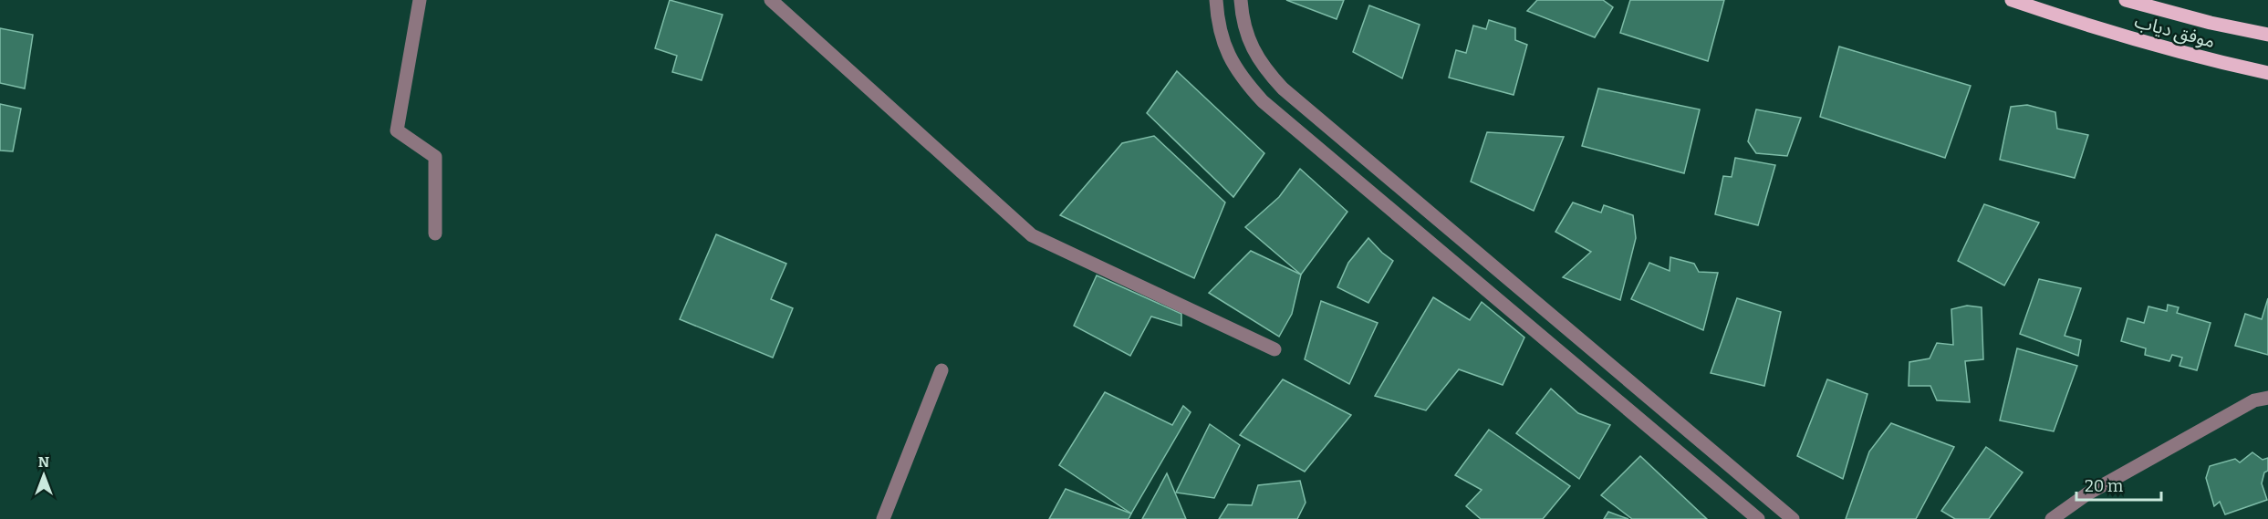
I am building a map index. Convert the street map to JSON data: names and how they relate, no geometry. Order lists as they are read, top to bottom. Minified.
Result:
{"streets":{"main road":["موفق دياب"]},"scale_bar":"20 m","north":"top"}
